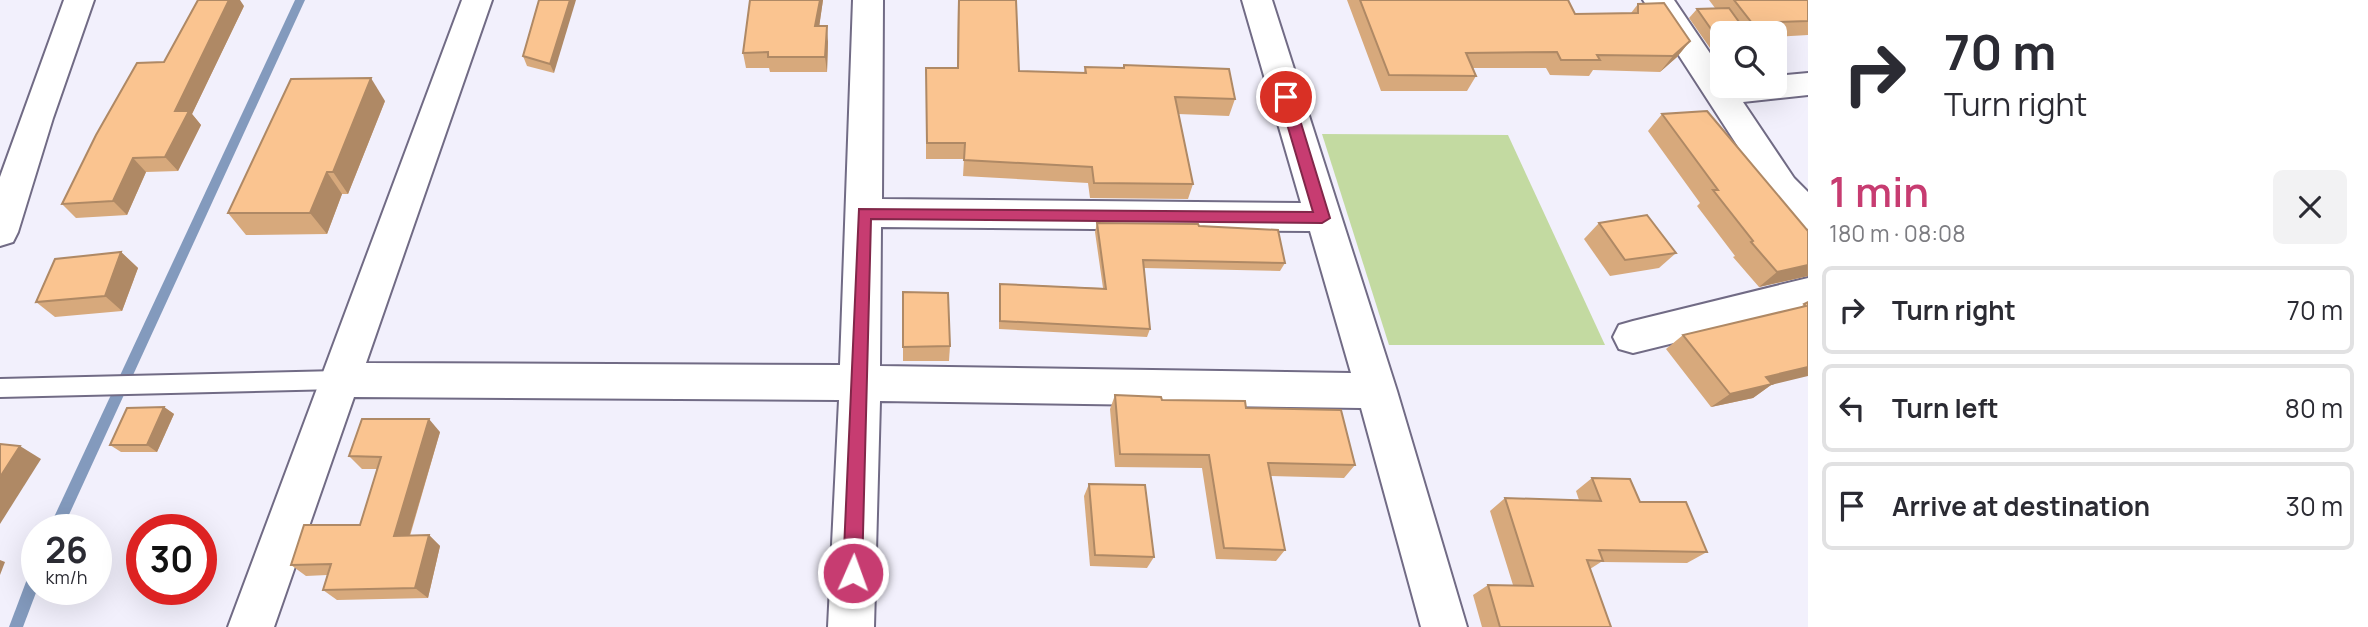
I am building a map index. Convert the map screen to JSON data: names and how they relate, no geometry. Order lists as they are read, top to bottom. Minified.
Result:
{"page":{"turn":["70 m","Turn right"],"heading":["1 min","180 m · 08:08"],"list":[{"name":"Turn right","value":"70 m"},{"name":"Turn left","value":"80 m"},{"name":"Arrive at destination","value":"30 m"}],"speed":"26 km/h","limit":"30"}}
